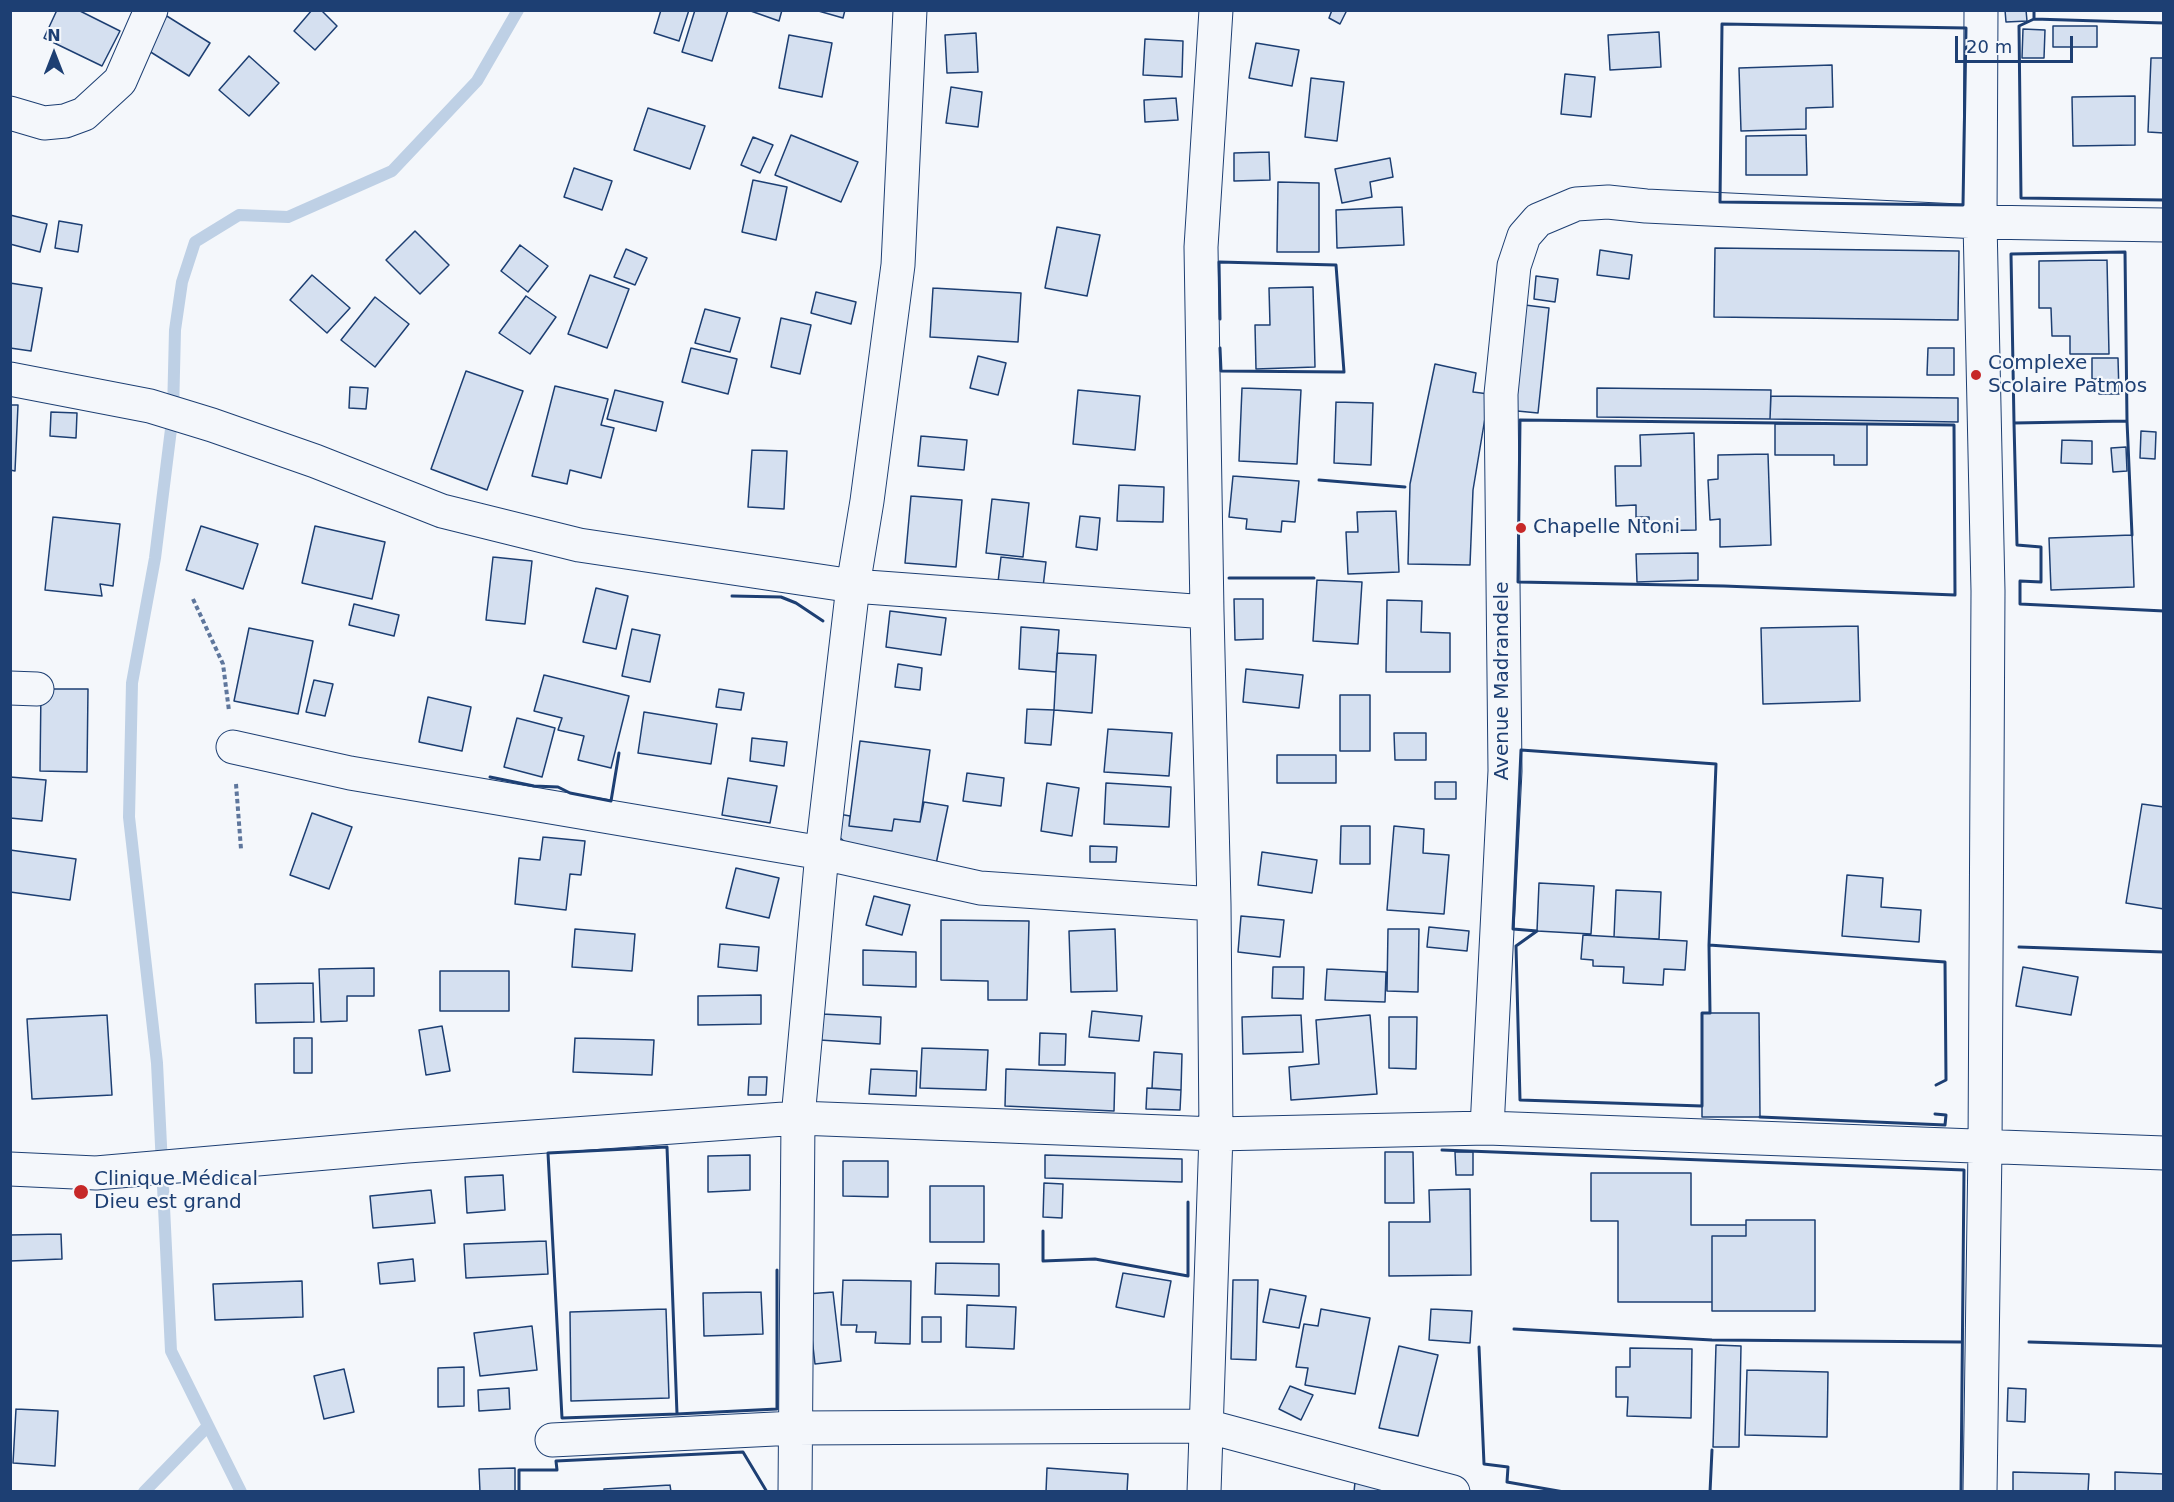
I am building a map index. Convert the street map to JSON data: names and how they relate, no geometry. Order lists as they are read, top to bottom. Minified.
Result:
{"streets":{"street":["Avenue Madrandele"]},"places":["Complexe Scolaire Patmos","Chapelle Ntoni","Clinique Médical Dieu est grand"],"scale_bar":"20 m","north":"top"}
